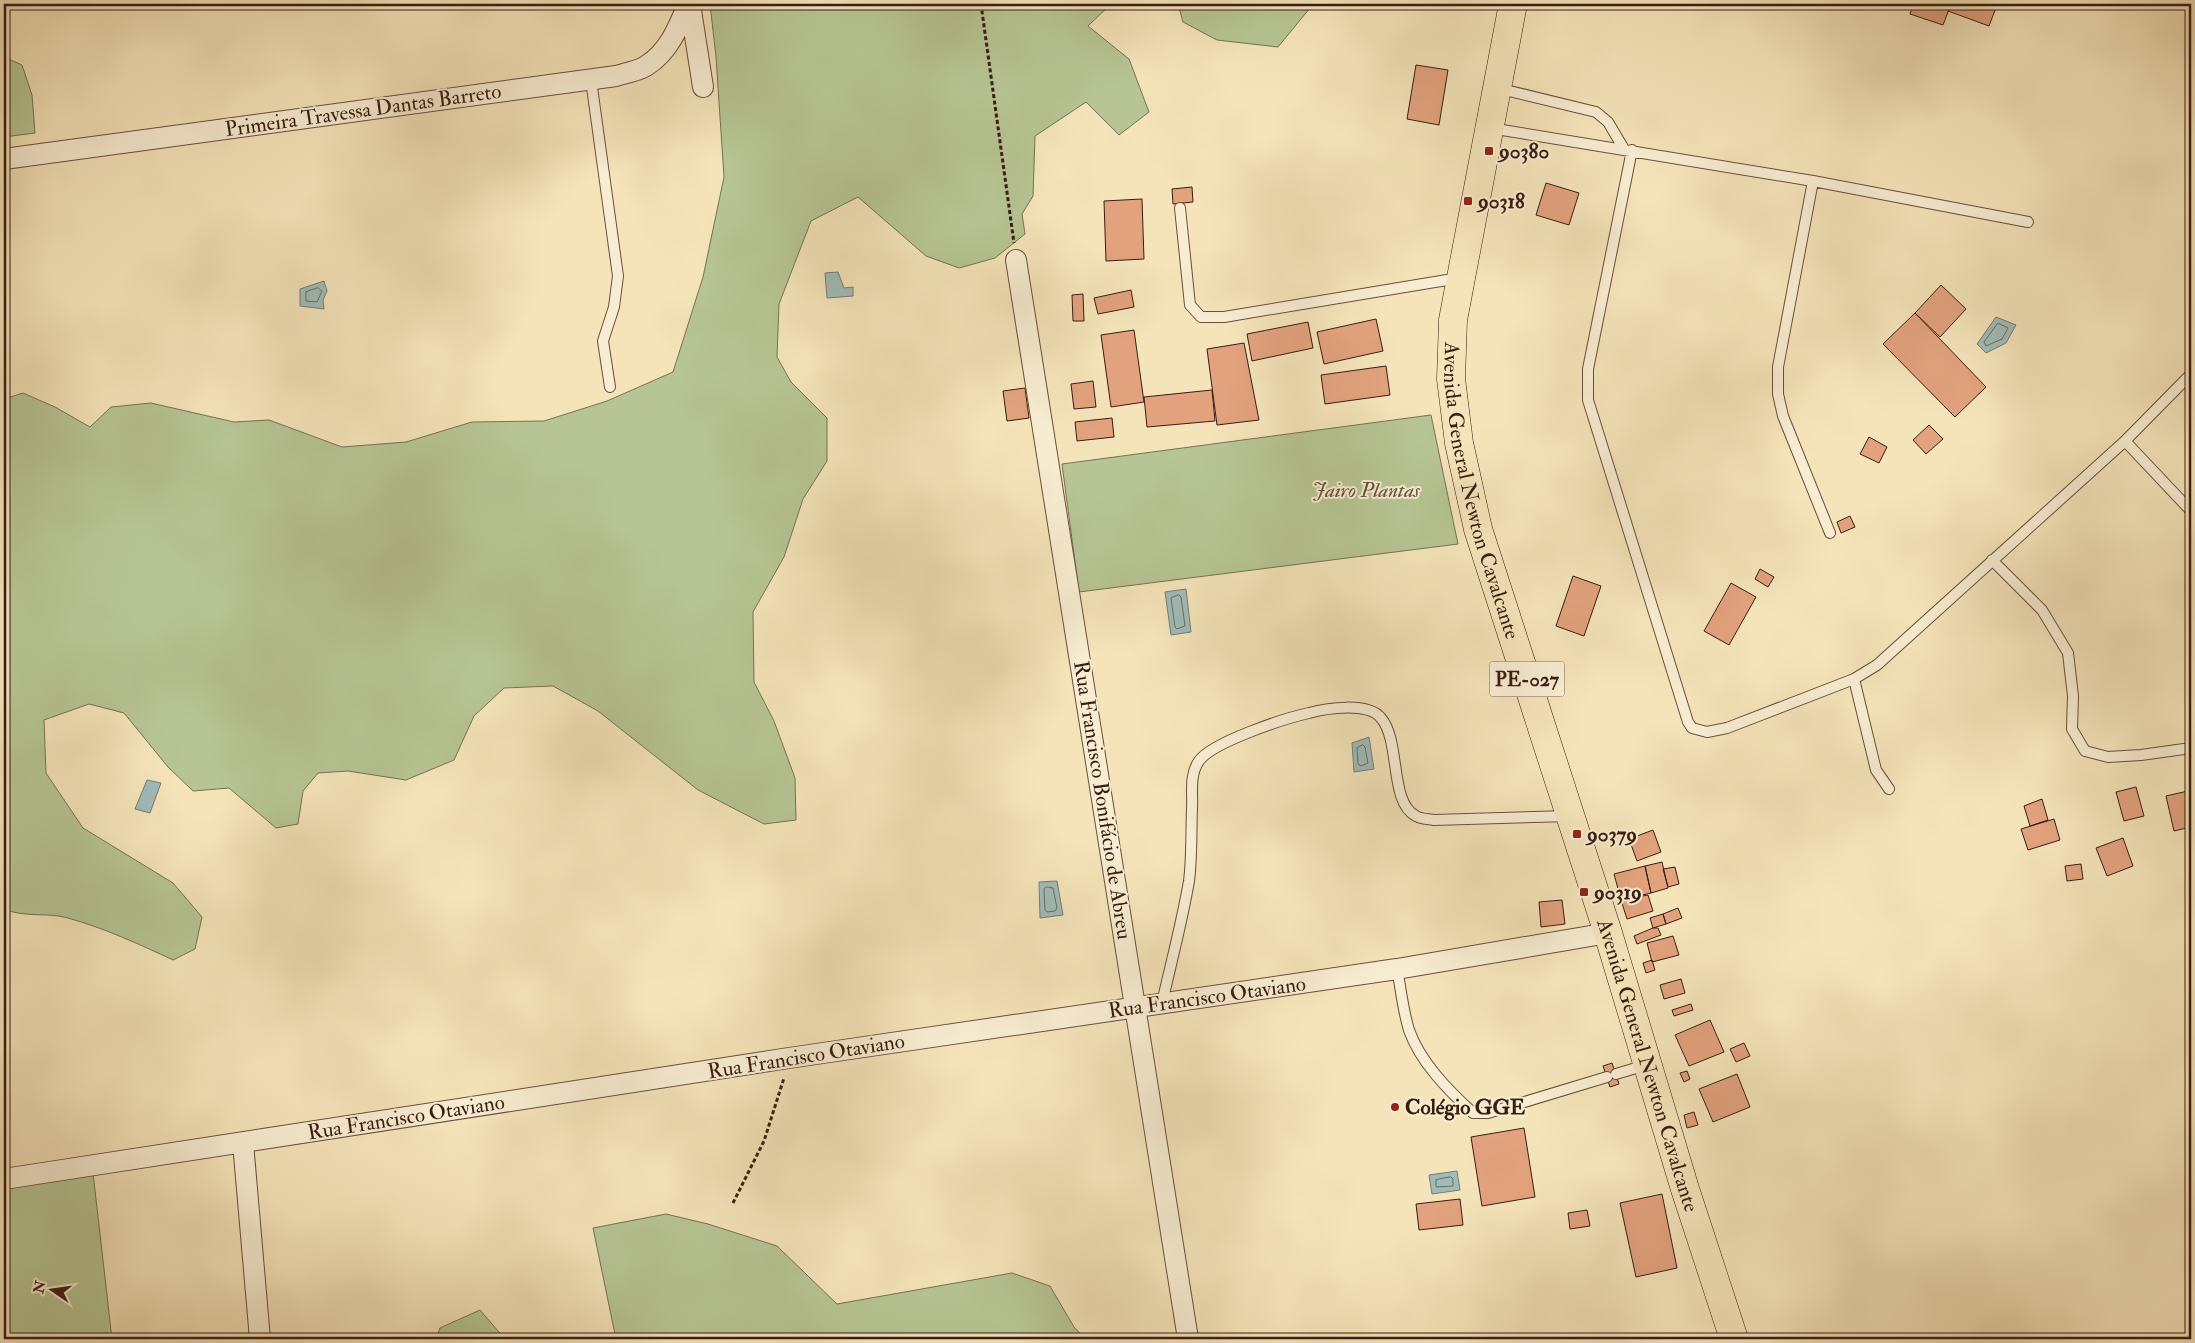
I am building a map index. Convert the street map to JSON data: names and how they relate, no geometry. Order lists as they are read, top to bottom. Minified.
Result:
{"streets":{"main road":["Avenida General Newton Cavalcante","PE-027"],"street":["Primeira Travessa Dantas Barreto","Rua Francisco Bonifácio de Abreu","Rua Francisco Otaviano"]},"crossings":[["Avenida General Newton Cavalcante","Rua Francisco Otaviano"],["Rua Francisco Bonifácio de Abreu","Rua Francisco Otaviano"]],"parks":["Jairo Plantas"],"places":{"transit":["90380","90318","90379","90319"],"other":["Colégio GGE"]},"north":"left"}
